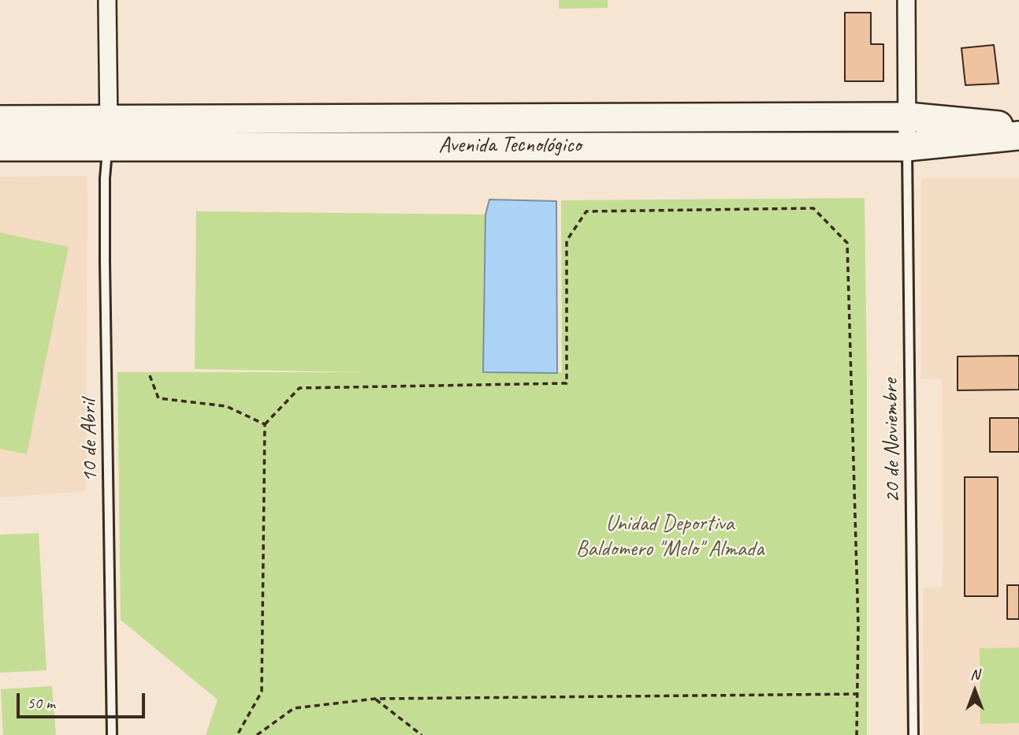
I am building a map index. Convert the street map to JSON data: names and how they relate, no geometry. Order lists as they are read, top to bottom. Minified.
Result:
{"streets":{"main road":["Avenida Tecnológico"],"lane":["10 de Abril","20 de Noviembre"]},"crossings":[["Avenida Tecnológico","10 de Abril"],["Avenida Tecnológico","20 de Noviembre"]],"parks":["Unidad Deportiva Baldomero \"Melo\" Almada"],"scale_bar":"50 m","north":"top"}
